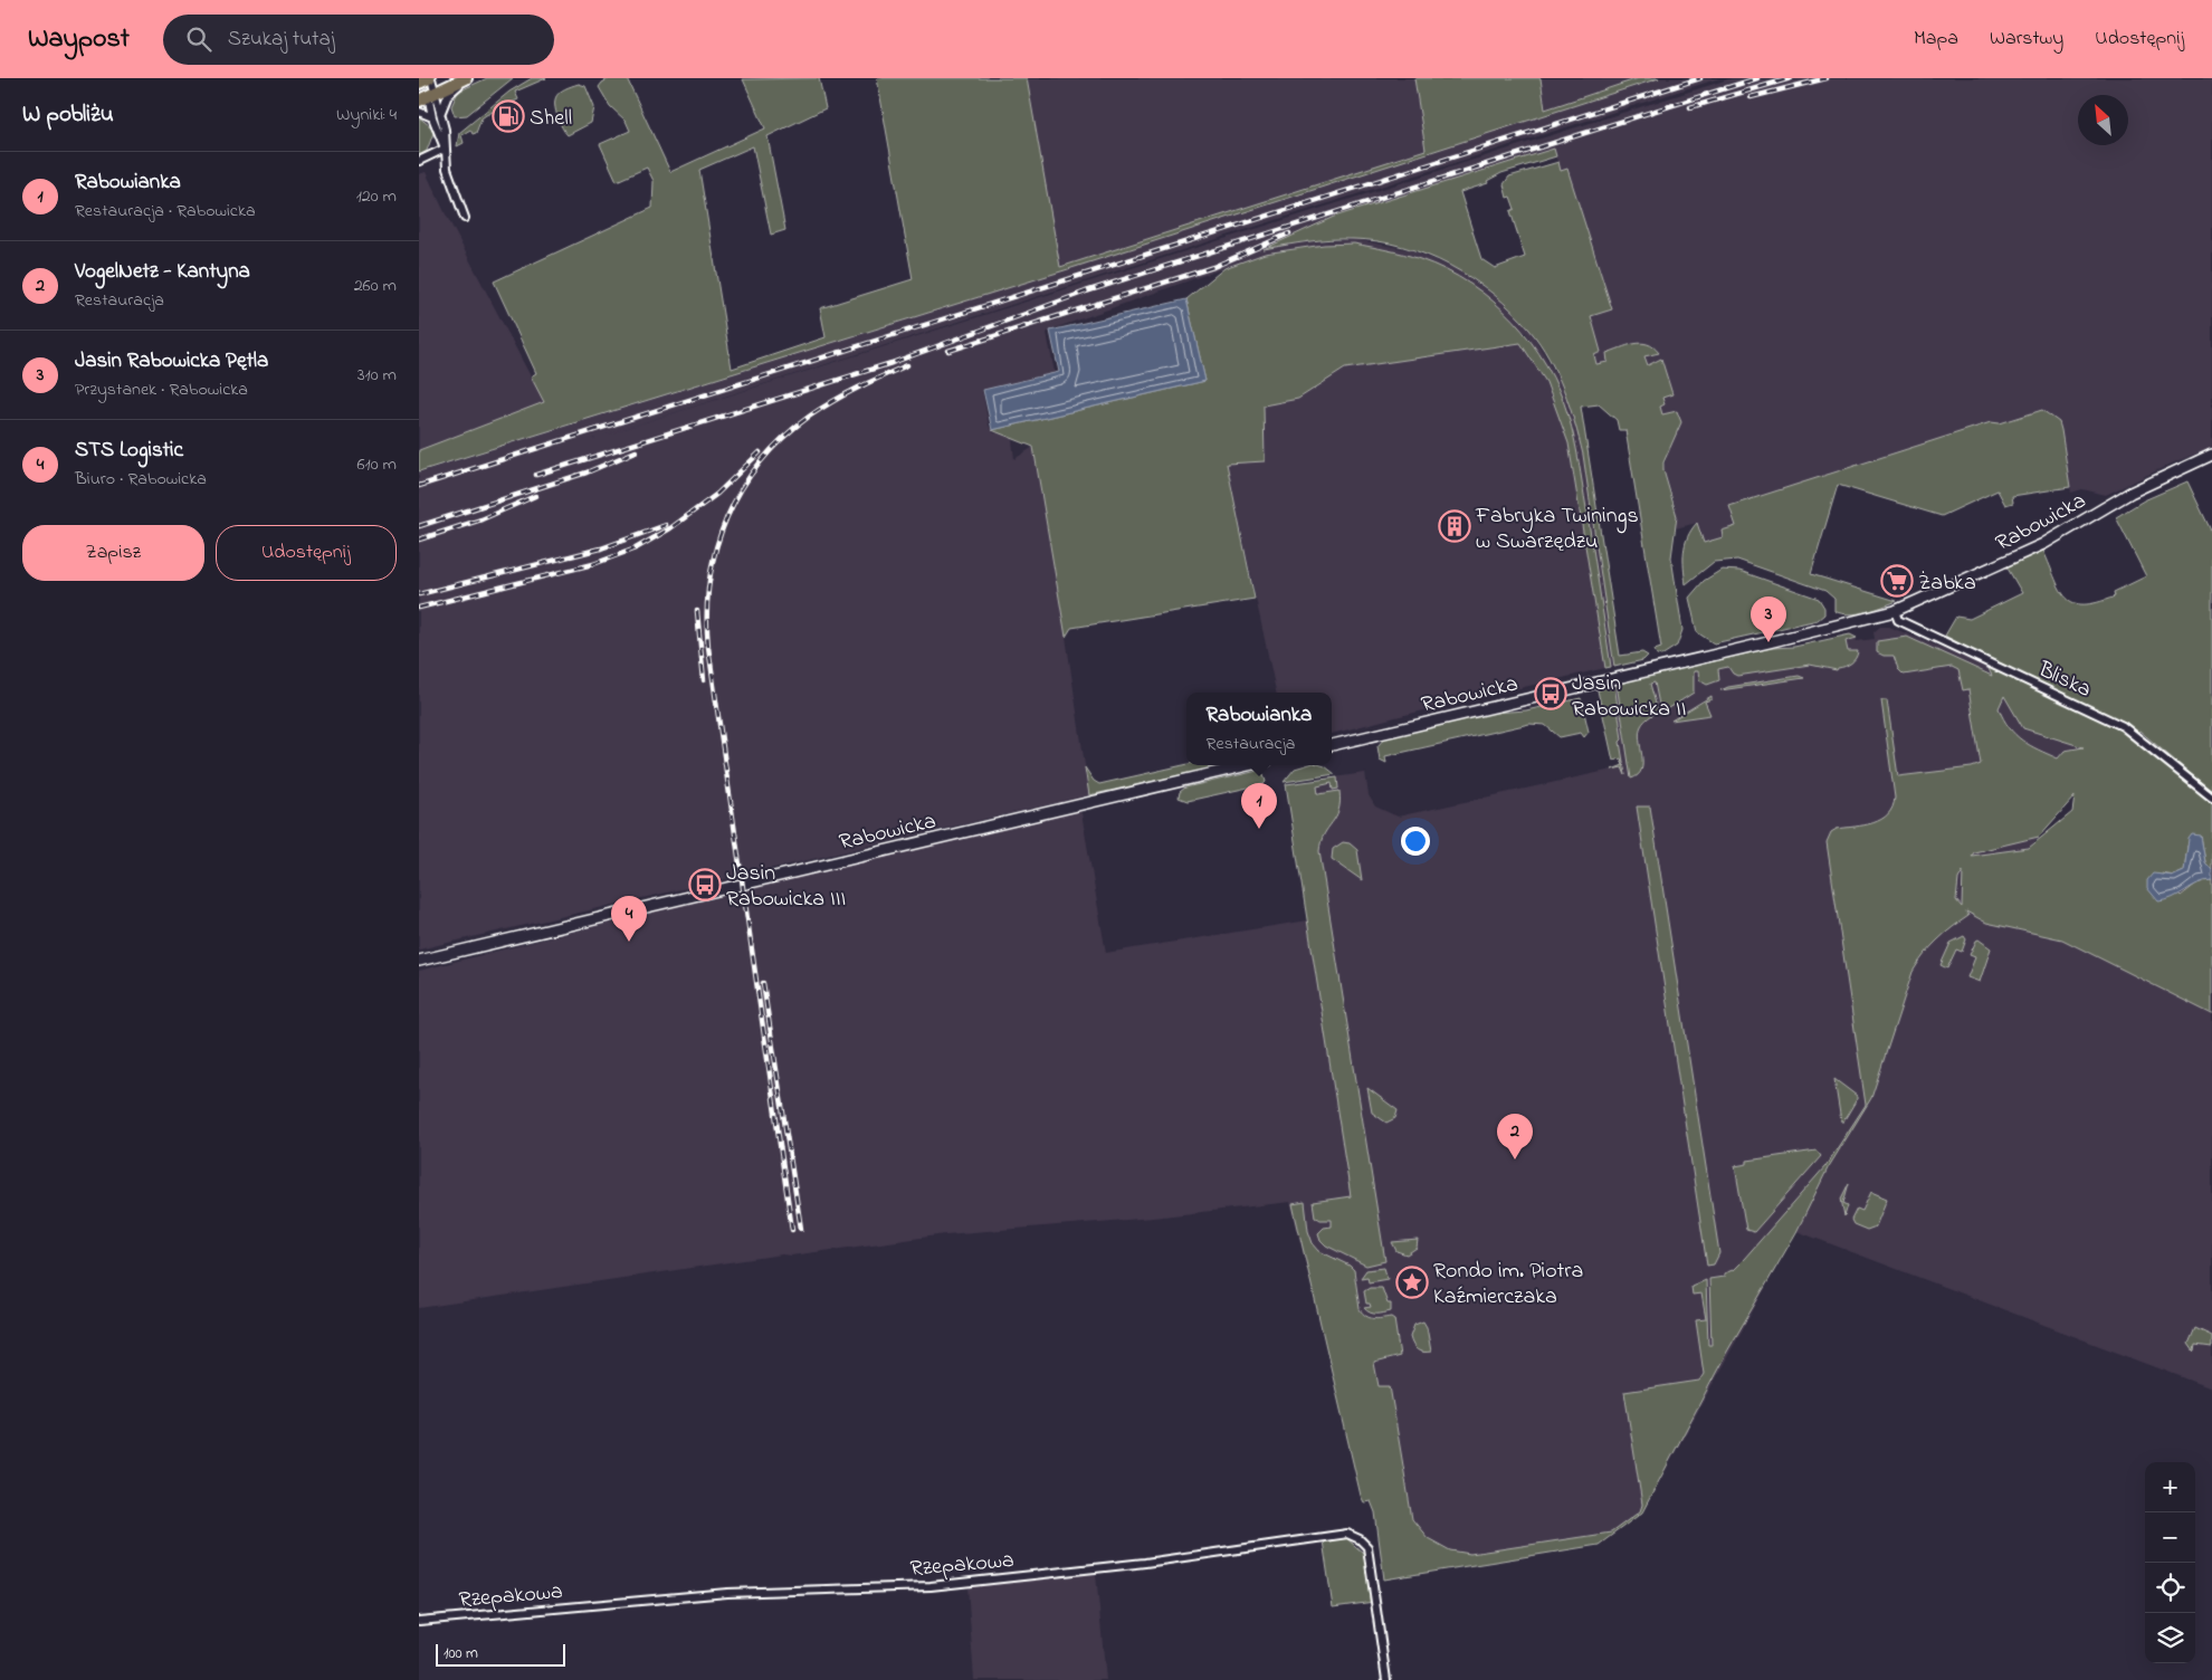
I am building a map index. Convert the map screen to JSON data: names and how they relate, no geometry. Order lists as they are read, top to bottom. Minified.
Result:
{"streets":{"street":["Rabowicka","Bliska","Rzepakowa"]},"crossings":[["Rabowicka","Bliska"]],"places":{"fuel station":["Shell"],"building":["Fabryka Twinings w Swarzędzu"],"supermarket":["Żabka"],"bus stop":["Jasin Rabowicka II","Jasin Rabowicka III"],"place":["Rondo im. Piotra Kaźmierczaka"]},"scale_bar":"100 m","north":"top left","page":{"header":"Waypost","search":"Szukaj tutaj","nav":["Mapa","Warstwy","Udostępnij"],"heading":["W pobliżu","Wyniki: 4"],"list":[{"mark":"1","name":"Rabowianka","note":"Restauracja · Rabowicka","value":"120 m"},{"mark":"2","name":"VogelNetz - Kantyna","note":"Restauracja","value":"260 m"},{"mark":"3","name":"Jasin Rabowicka Pętla","note":"Przystanek · Rabowicka","value":"310 m"},{"mark":"4","name":"STS Logistic","note":"Biuro · Rabowicka","value":"610 m"}],"buttons":["Zapisz","Udostępnij"],"pins":["3","1","4","2"],"popup":["Rabowianka","Restauracja"],"map_buttons":["+","−"],"scale":"100 m"}}
